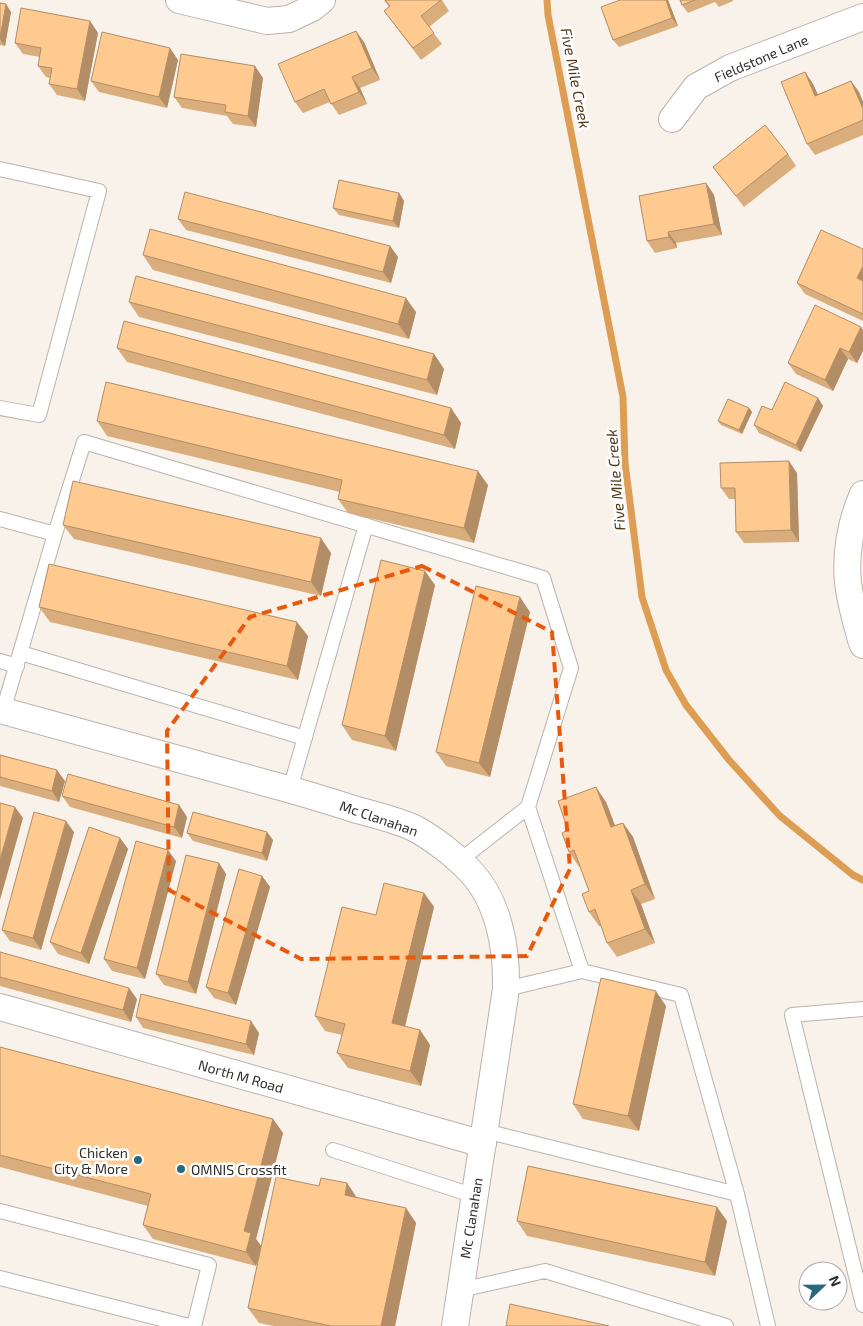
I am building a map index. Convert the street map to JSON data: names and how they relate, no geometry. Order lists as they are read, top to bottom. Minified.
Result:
{"streets":{"street":["Fieldstone Lane","Mc Clanahan","North M Road"]},"crossings":[["Mc Clanahan","North M Road"]],"water":["Five Mile Creek"],"places":["Chicken City & More","OMNIS Crossfit"],"north":"right"}
